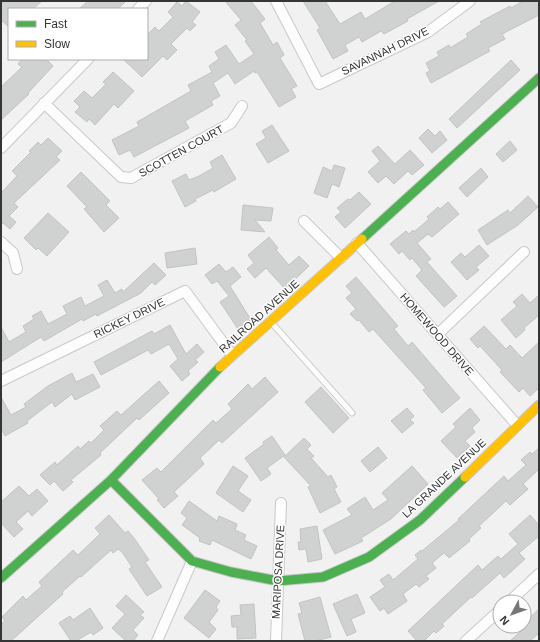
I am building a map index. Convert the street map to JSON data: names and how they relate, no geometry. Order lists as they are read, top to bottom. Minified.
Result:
{"streets":{"street":["SAVANNAH DRIVE","SCOTTEN COURT","RAILROAD AVENUE","RICKEY DRIVE","HOMEWOOD DRIVE","LA GRANDE AVENUE","MARIPOSA DRIVE"]},"crossings":[["RAILROAD AVENUE","RICKEY DRIVE"],["RAILROAD AVENUE","HOMEWOOD DRIVE"],["RAILROAD AVENUE","LA GRANDE AVENUE"],["HOMEWOOD DRIVE","LA GRANDE AVENUE"],["LA GRANDE AVENUE","MARIPOSA DRIVE"]],"legend":["Fast","Slow"],"north":"bottom left"}
